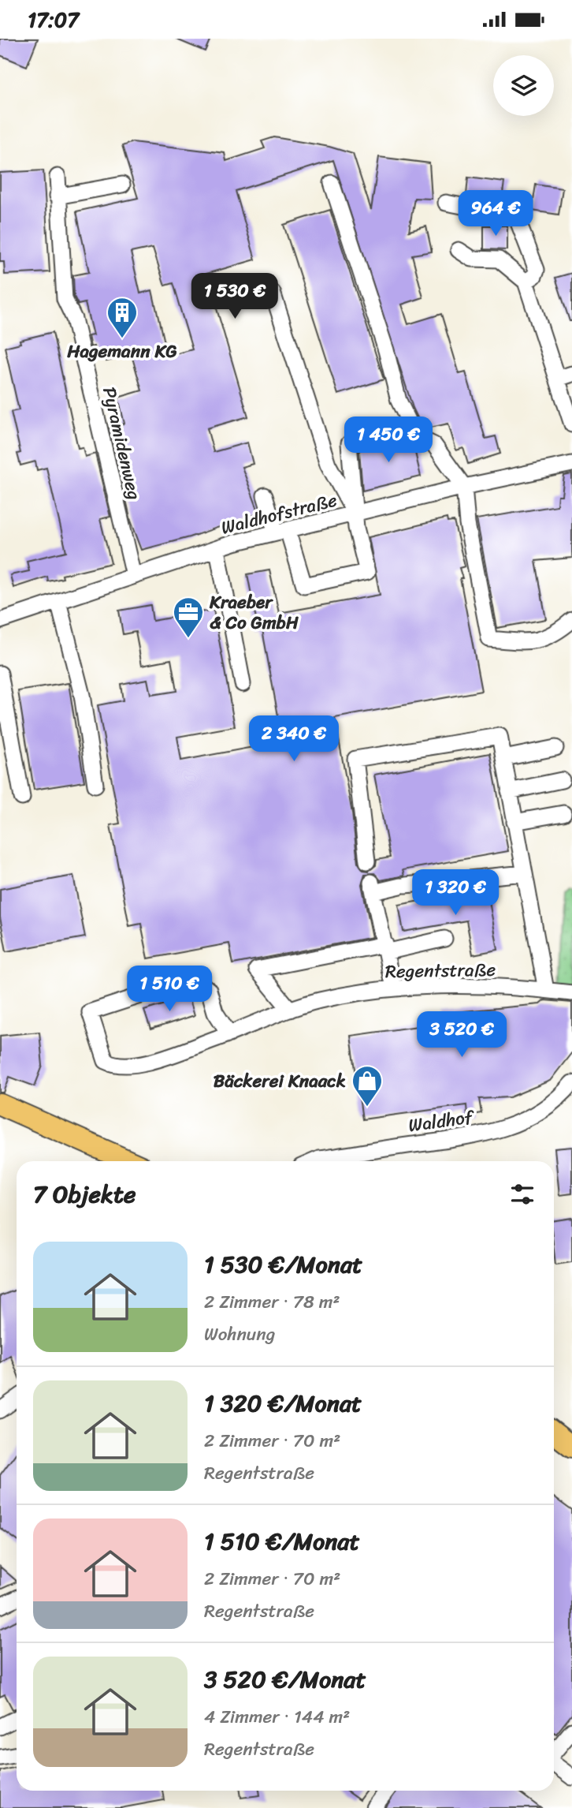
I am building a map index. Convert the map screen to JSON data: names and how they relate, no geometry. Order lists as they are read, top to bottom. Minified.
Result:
{"streets":{"street":["Pyramidenweg","Waldhofstraße","Regentstraße","Waldhof"]},"crossings":[["Pyramidenweg","Waldhofstraße"]],"places":{"building":["Hagemann KG"],"office":["Kraeber & Co GmbH"],"shop":["Bäckerei Knaack"]},"page":{"status":"17:07","price":["964 €","1 530 €","1 450 €","2 340 €","1 320 €","1 510 €","3 520 €"],"heading":"7 Objekte","list":[{"name":"1 530 €/Monat","note":"2 Zimmer · 78 m² · Wohnung"},{"name":"1 320 €/Monat","note":"2 Zimmer · 70 m² · Regentstraße"},{"name":"1 510 €/Monat","note":"2 Zimmer · 70 m² · Regentstraße"},{"name":"3 520 €/Monat","note":"4 Zimmer · 144 m² · Regentstraße"}]}}
